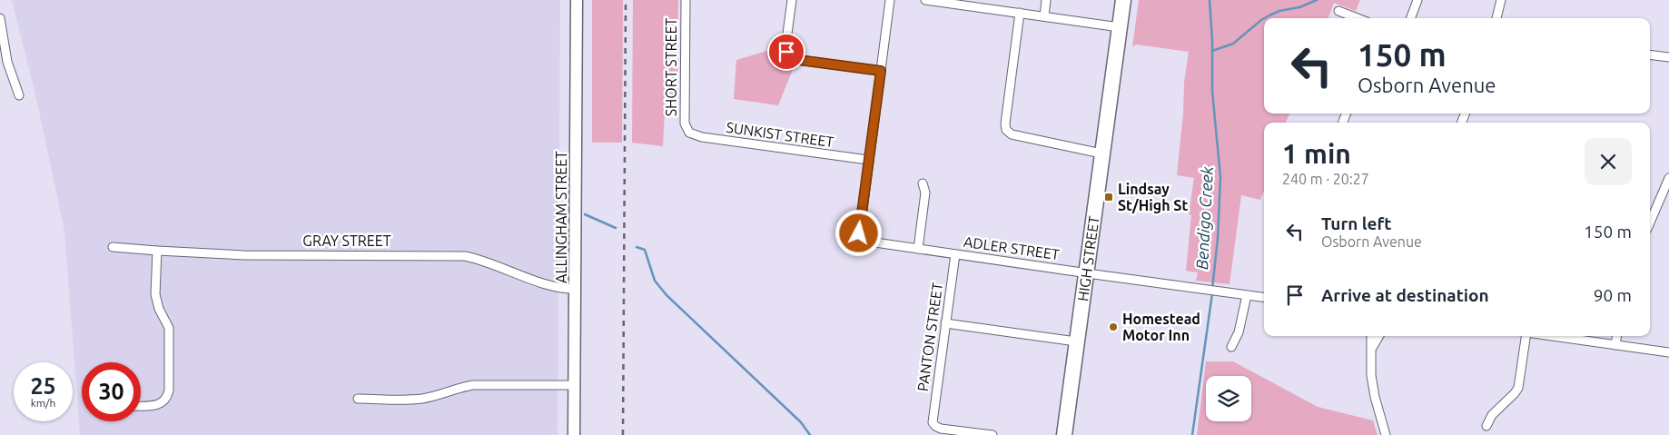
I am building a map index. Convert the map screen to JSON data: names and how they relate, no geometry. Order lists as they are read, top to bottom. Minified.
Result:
{"streets":{"highway":["HIGH STREET"],"street":["SHORT STREET","SUNKIST STREET","ALLINGHAM STREET","GRAY STREET","ADLER STREET","PANTON STREET"]},"crossings":[["SHORT STREET","SUNKIST STREET"],["SUNKIST STREET","ADLER STREET"],["ALLINGHAM STREET","GRAY STREET"],["ADLER STREET","HIGH STREET"],["ADLER STREET","PANTON STREET"]],"water":["Bendigo Creek"],"places":{"transit":["Lindsay St/High St"],"other":["Homestead Motor Inn"]},"page":{"turn":["150 m","Osborn Avenue"],"heading":["1 min","240 m · 20:27"],"list":[{"name":"Turn left","note":"Osborn Avenue","value":"150 m"},{"name":"Arrive at destination","value":"90 m"}],"speed":"25 km/h","limit":"30"}}
